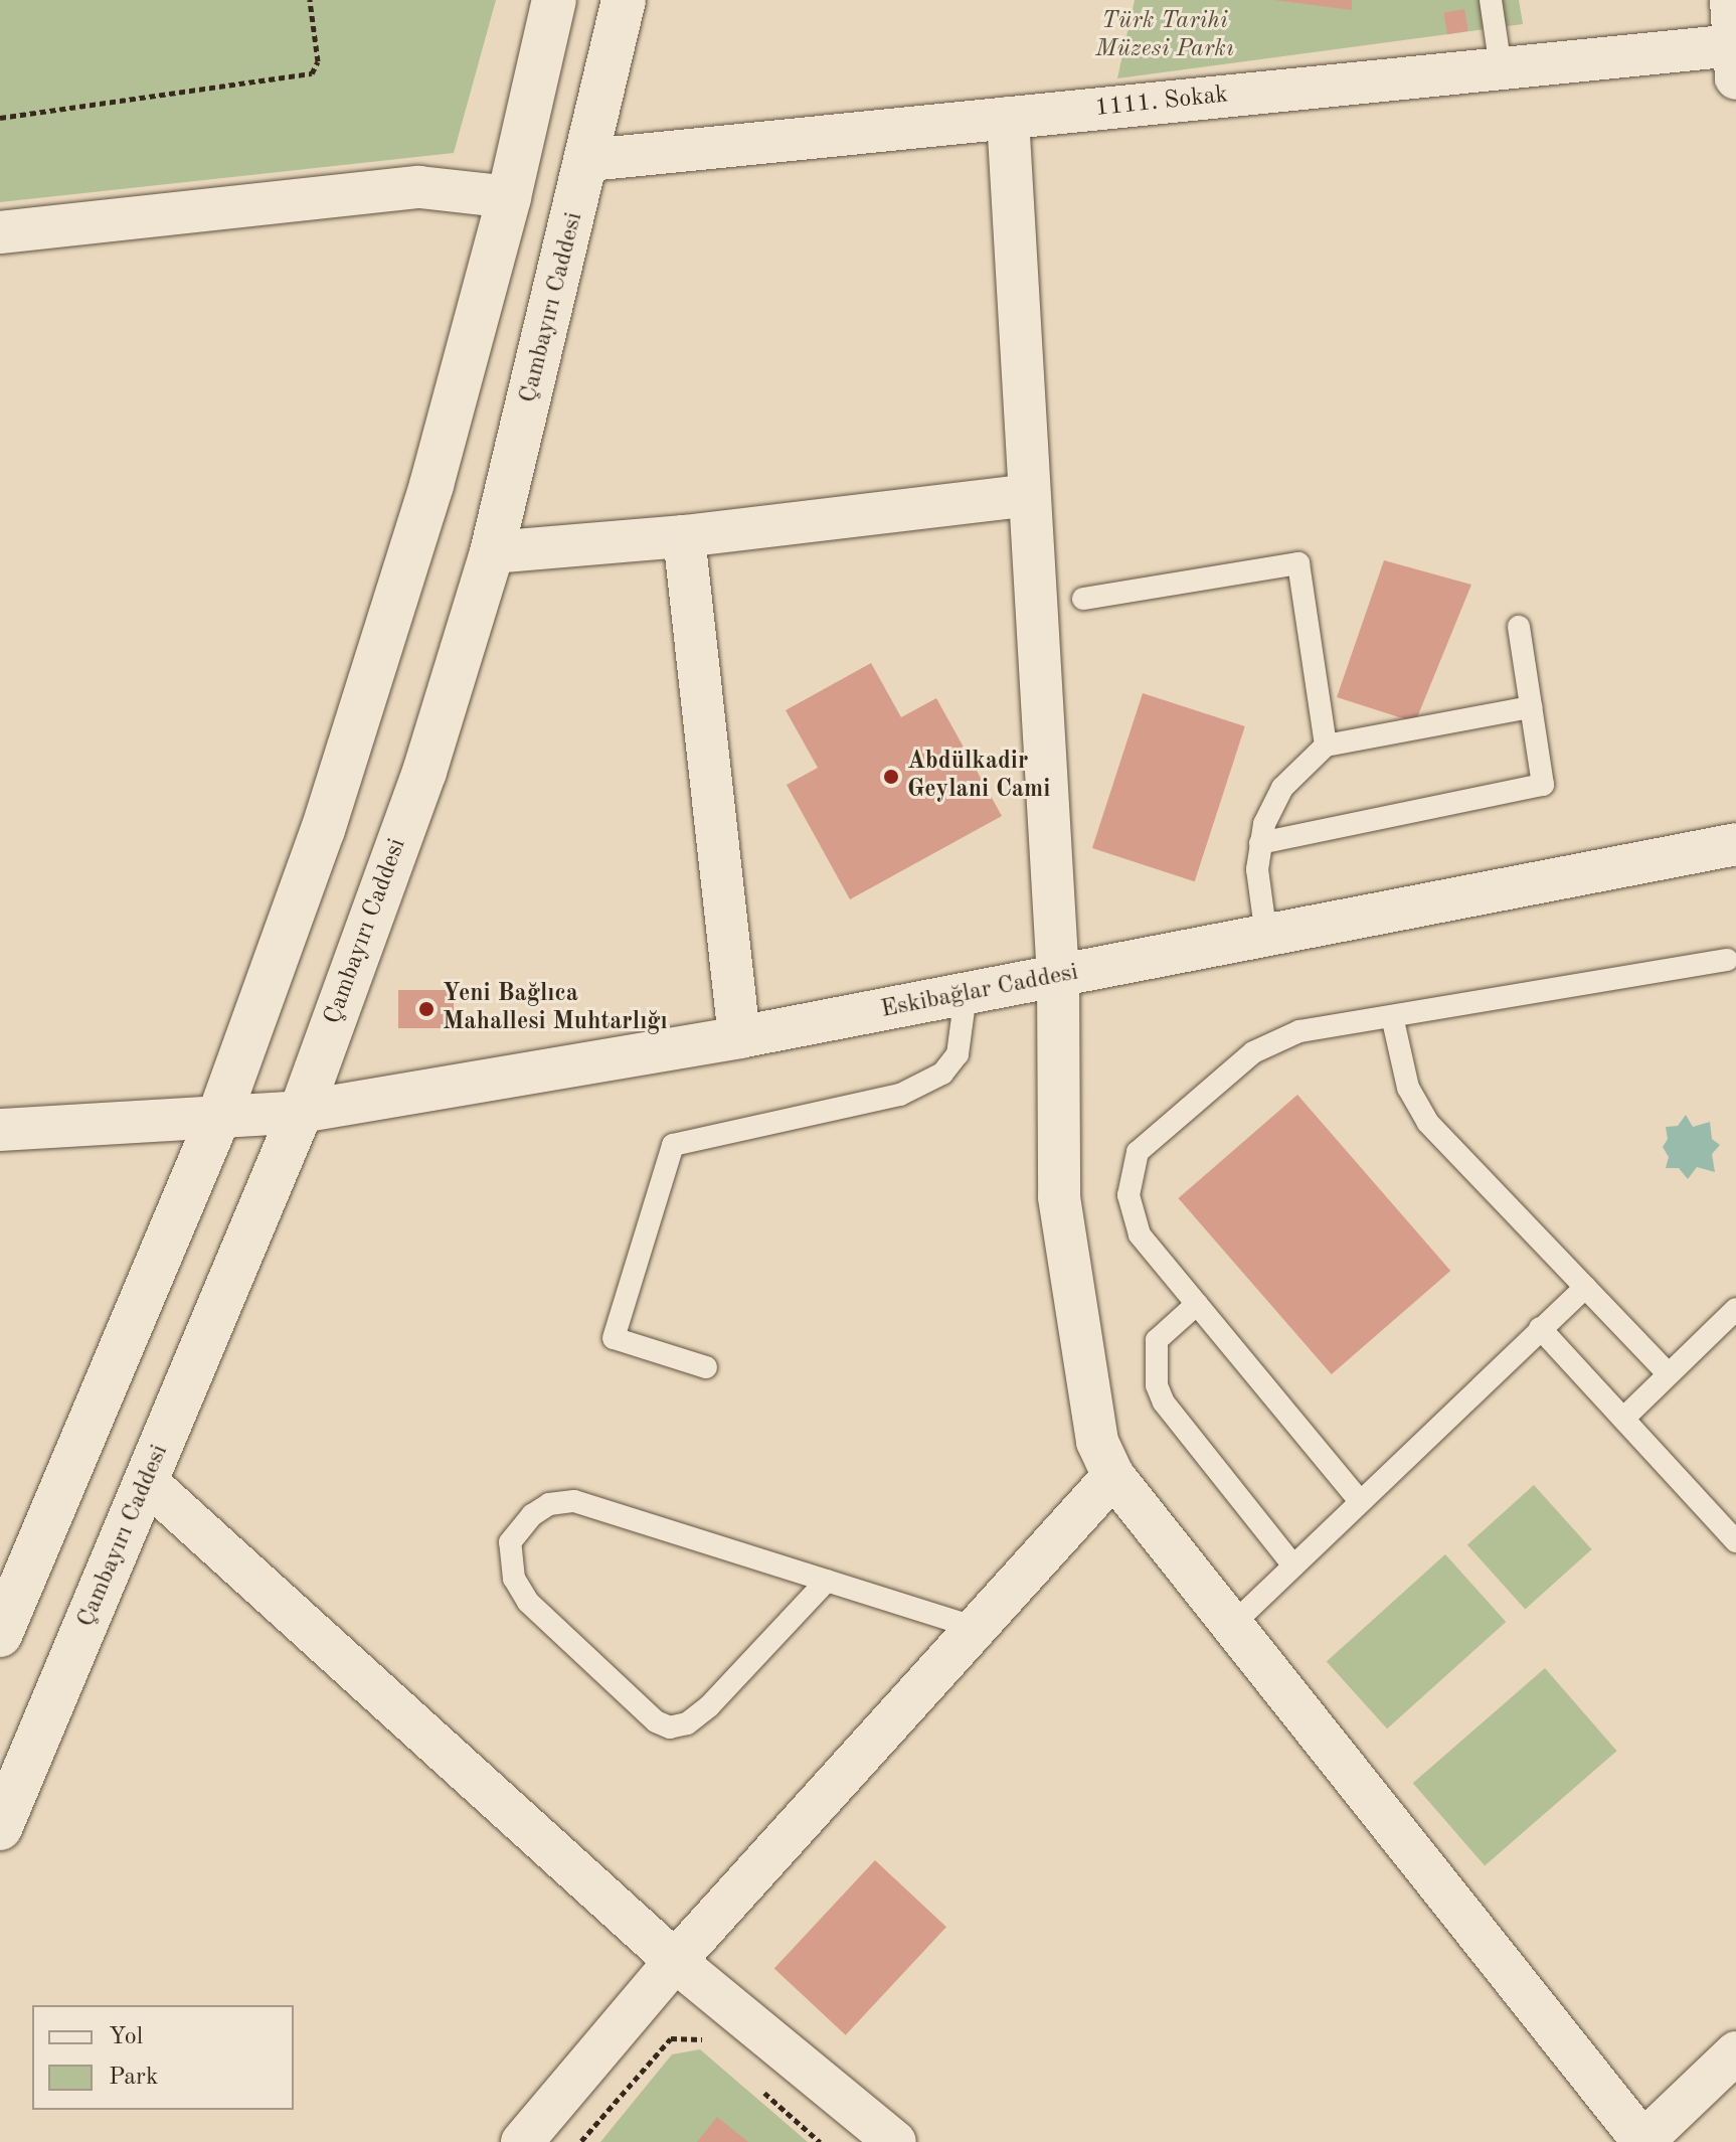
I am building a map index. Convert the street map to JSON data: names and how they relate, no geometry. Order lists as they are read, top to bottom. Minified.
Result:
{"streets":{"main road":["Çambayırı Caddesi"],"street":["1111. Sokak","Eskibağlar Caddesi"]},"crossings":[["1111. Sokak","Çambayırı Caddesi"],["Çambayırı Caddesi","Eskibağlar Caddesi"]],"parks":["Türk Tarihi Müzesi Parkı"],"places":["Abdülkadir Geylani Cami","Yeni Bağlıca Mahallesi Muhtarlığı"],"legend":["Yol","Park"]}
